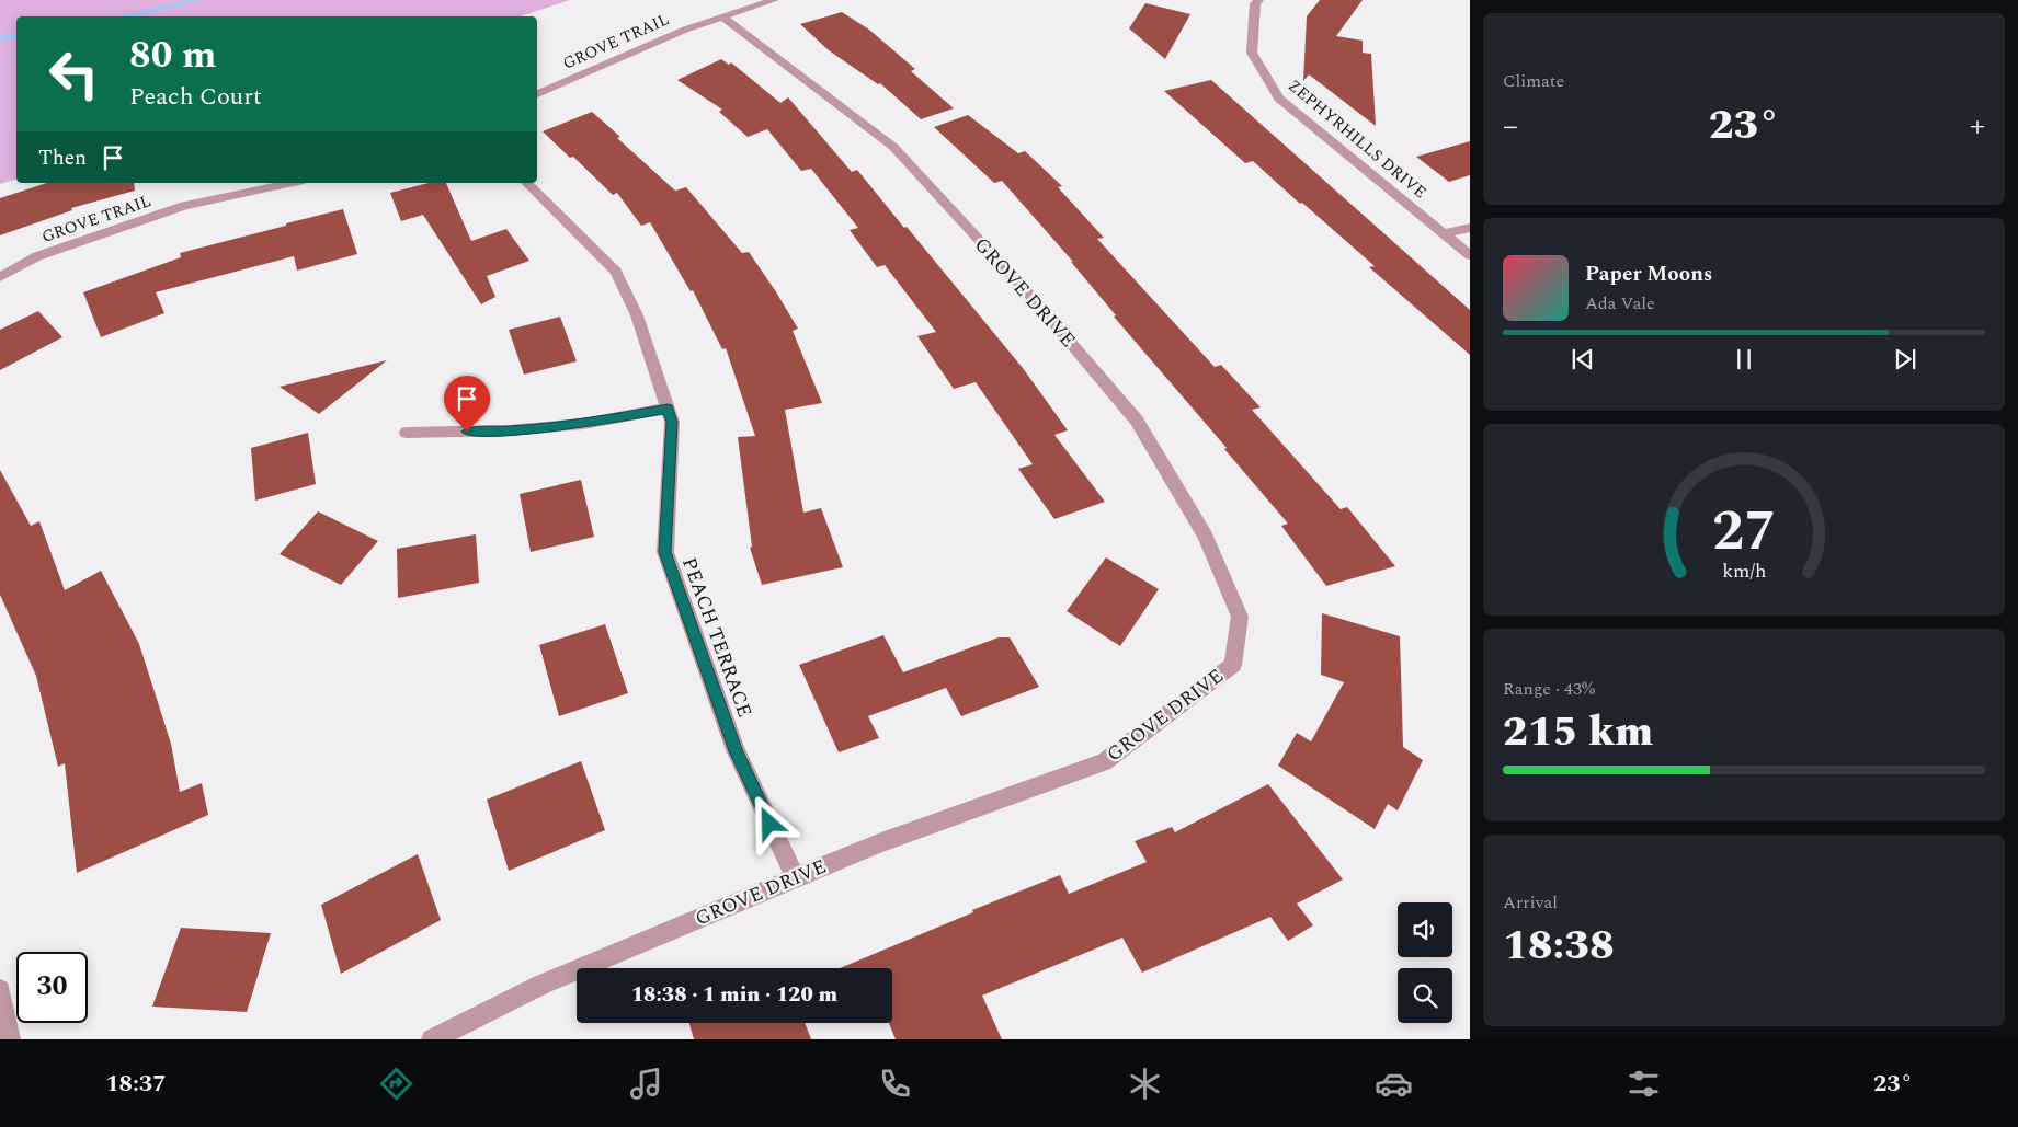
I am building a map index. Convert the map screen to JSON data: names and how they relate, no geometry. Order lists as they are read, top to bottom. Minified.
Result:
{"streets":{"street":["GROVE TRAIL","ZEPHYRHILLS DRIVE","GROVE DRIVE","PEACH TERRACE"]},"crossings":[["GROVE TRAIL","GROVE DRIVE"],["GROVE DRIVE","PEACH TERRACE"]],"page":{"tile":["Climate",["Range · 43%","215 km"],["Arrival","18:38"]],"turn":["80 m","Peach Court"],"heat":["−","23°","+"],"then":"Then","song":["Paper Moons","Ada Vale"],"limit":"30","trip":"18:38 · 1 min · 120 m","tabs":["18:37","23°"],"gauge":["27","km/h"]}}
